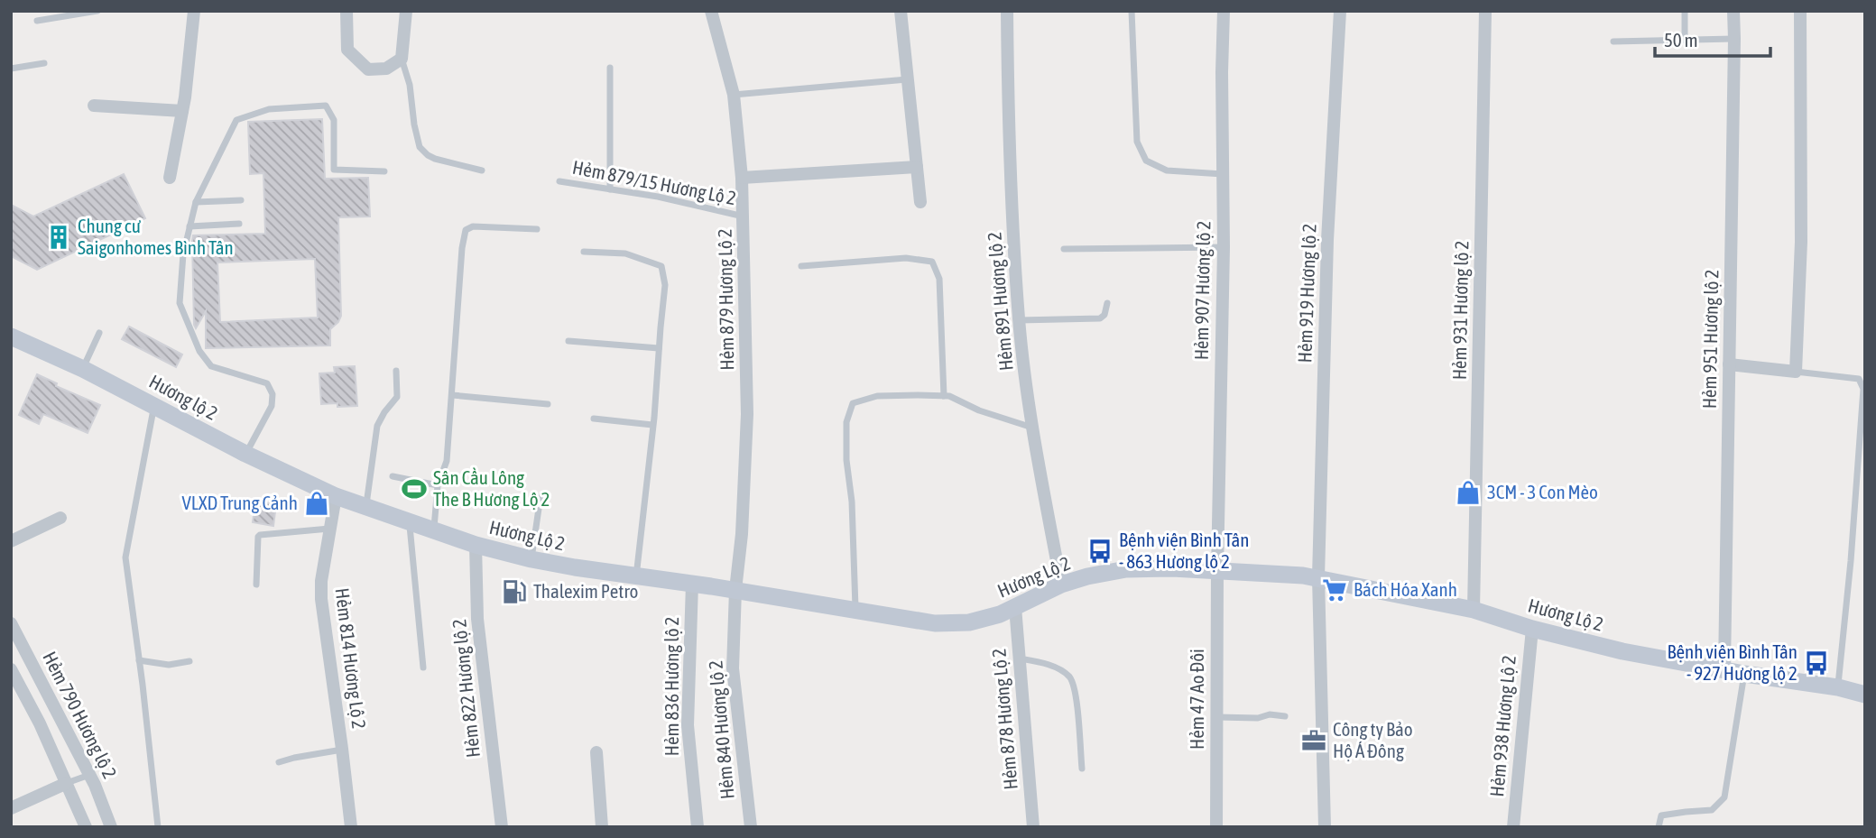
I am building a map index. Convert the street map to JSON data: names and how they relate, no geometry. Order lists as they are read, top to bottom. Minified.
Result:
{"streets":{"main road":["Hương lộ 2","Hương Lộ 2"],"street":["Hẻm 907 Hương lộ 2","Hẻm 919 Hương lộ 2","Hẻm 879 Hương Lộ 2","Hẻm 891 Hương lộ 2","Hẻm 931 Hương lộ 2","Hẻm 951 Hương lộ 2","Hẻm 814 Hương Lộ 2","Hẻm 836 Hương lộ 2","Hẻm 822 Hương lộ 2","Hẻm 47 Ao Đôi","Hẻm 790 Hương lộ 2","Hẻm 878 Hương Lộ 2","Hẻm 938 Hương Lộ 2","Hẻm 840 Hương lộ 2"],"lane":["Hẻm 879/15 Hương Lộ 2"]},"crossings":[["Hẻm 879/15 Hương Lộ 2","Hẻm 879 Hương Lộ 2"],["Hẻm 907 Hương lộ 2","Hương Lộ 2"],["Hẻm 907 Hương lộ 2","Hẻm 47 Ao Đôi"],["Hẻm 919 Hương lộ 2","Hương Lộ 2"],["Hẻm 879 Hương Lộ 2","Hương Lộ 2"],["Hẻm 879 Hương Lộ 2","Hẻm 840 Hương lộ 2"],["Hẻm 891 Hương lộ 2","Hương Lộ 2"],["Hẻm 931 Hương lộ 2","Hương Lộ 2"],["Hẻm 951 Hương lộ 2","Hương Lộ 2"],["Hương lộ 2","Hương Lộ 2"],["Hương lộ 2","Hẻm 814 Hương Lộ 2"],["Hương Lộ 2","Hẻm 814 Hương Lộ 2"],["Hương Lộ 2","Hẻm 836 Hương lộ 2"],["Hương Lộ 2","Hẻm 822 Hương lộ 2"],["Hương Lộ 2","Hẻm 47 Ao Đôi"],["Hương Lộ 2","Hẻm 878 Hương Lộ 2"],["Hương Lộ 2","Hẻm 938 Hương Lộ 2"],["Hương Lộ 2","Hẻm 840 Hương lộ 2"]],"places":{"building":["Chung cư Saigonhomes Bình Tân"],"sports":["Sân Cầu Lông The B Hương Lộ 2"],"shop":["3CM - 3 Con Mèo","VLXD Trung Cảnh"],"bus stop":["Bệnh viện Bình Tân - 863 Hương lộ 2","Bệnh viện Bình Tân - 927 Hương lộ 2"],"supermarket":["Bách Hóa Xanh"],"fuel station":["Thalexim Petro"],"office":["Công ty Bảo Hộ Á Đông"]},"scale_bar":"50 m"}
